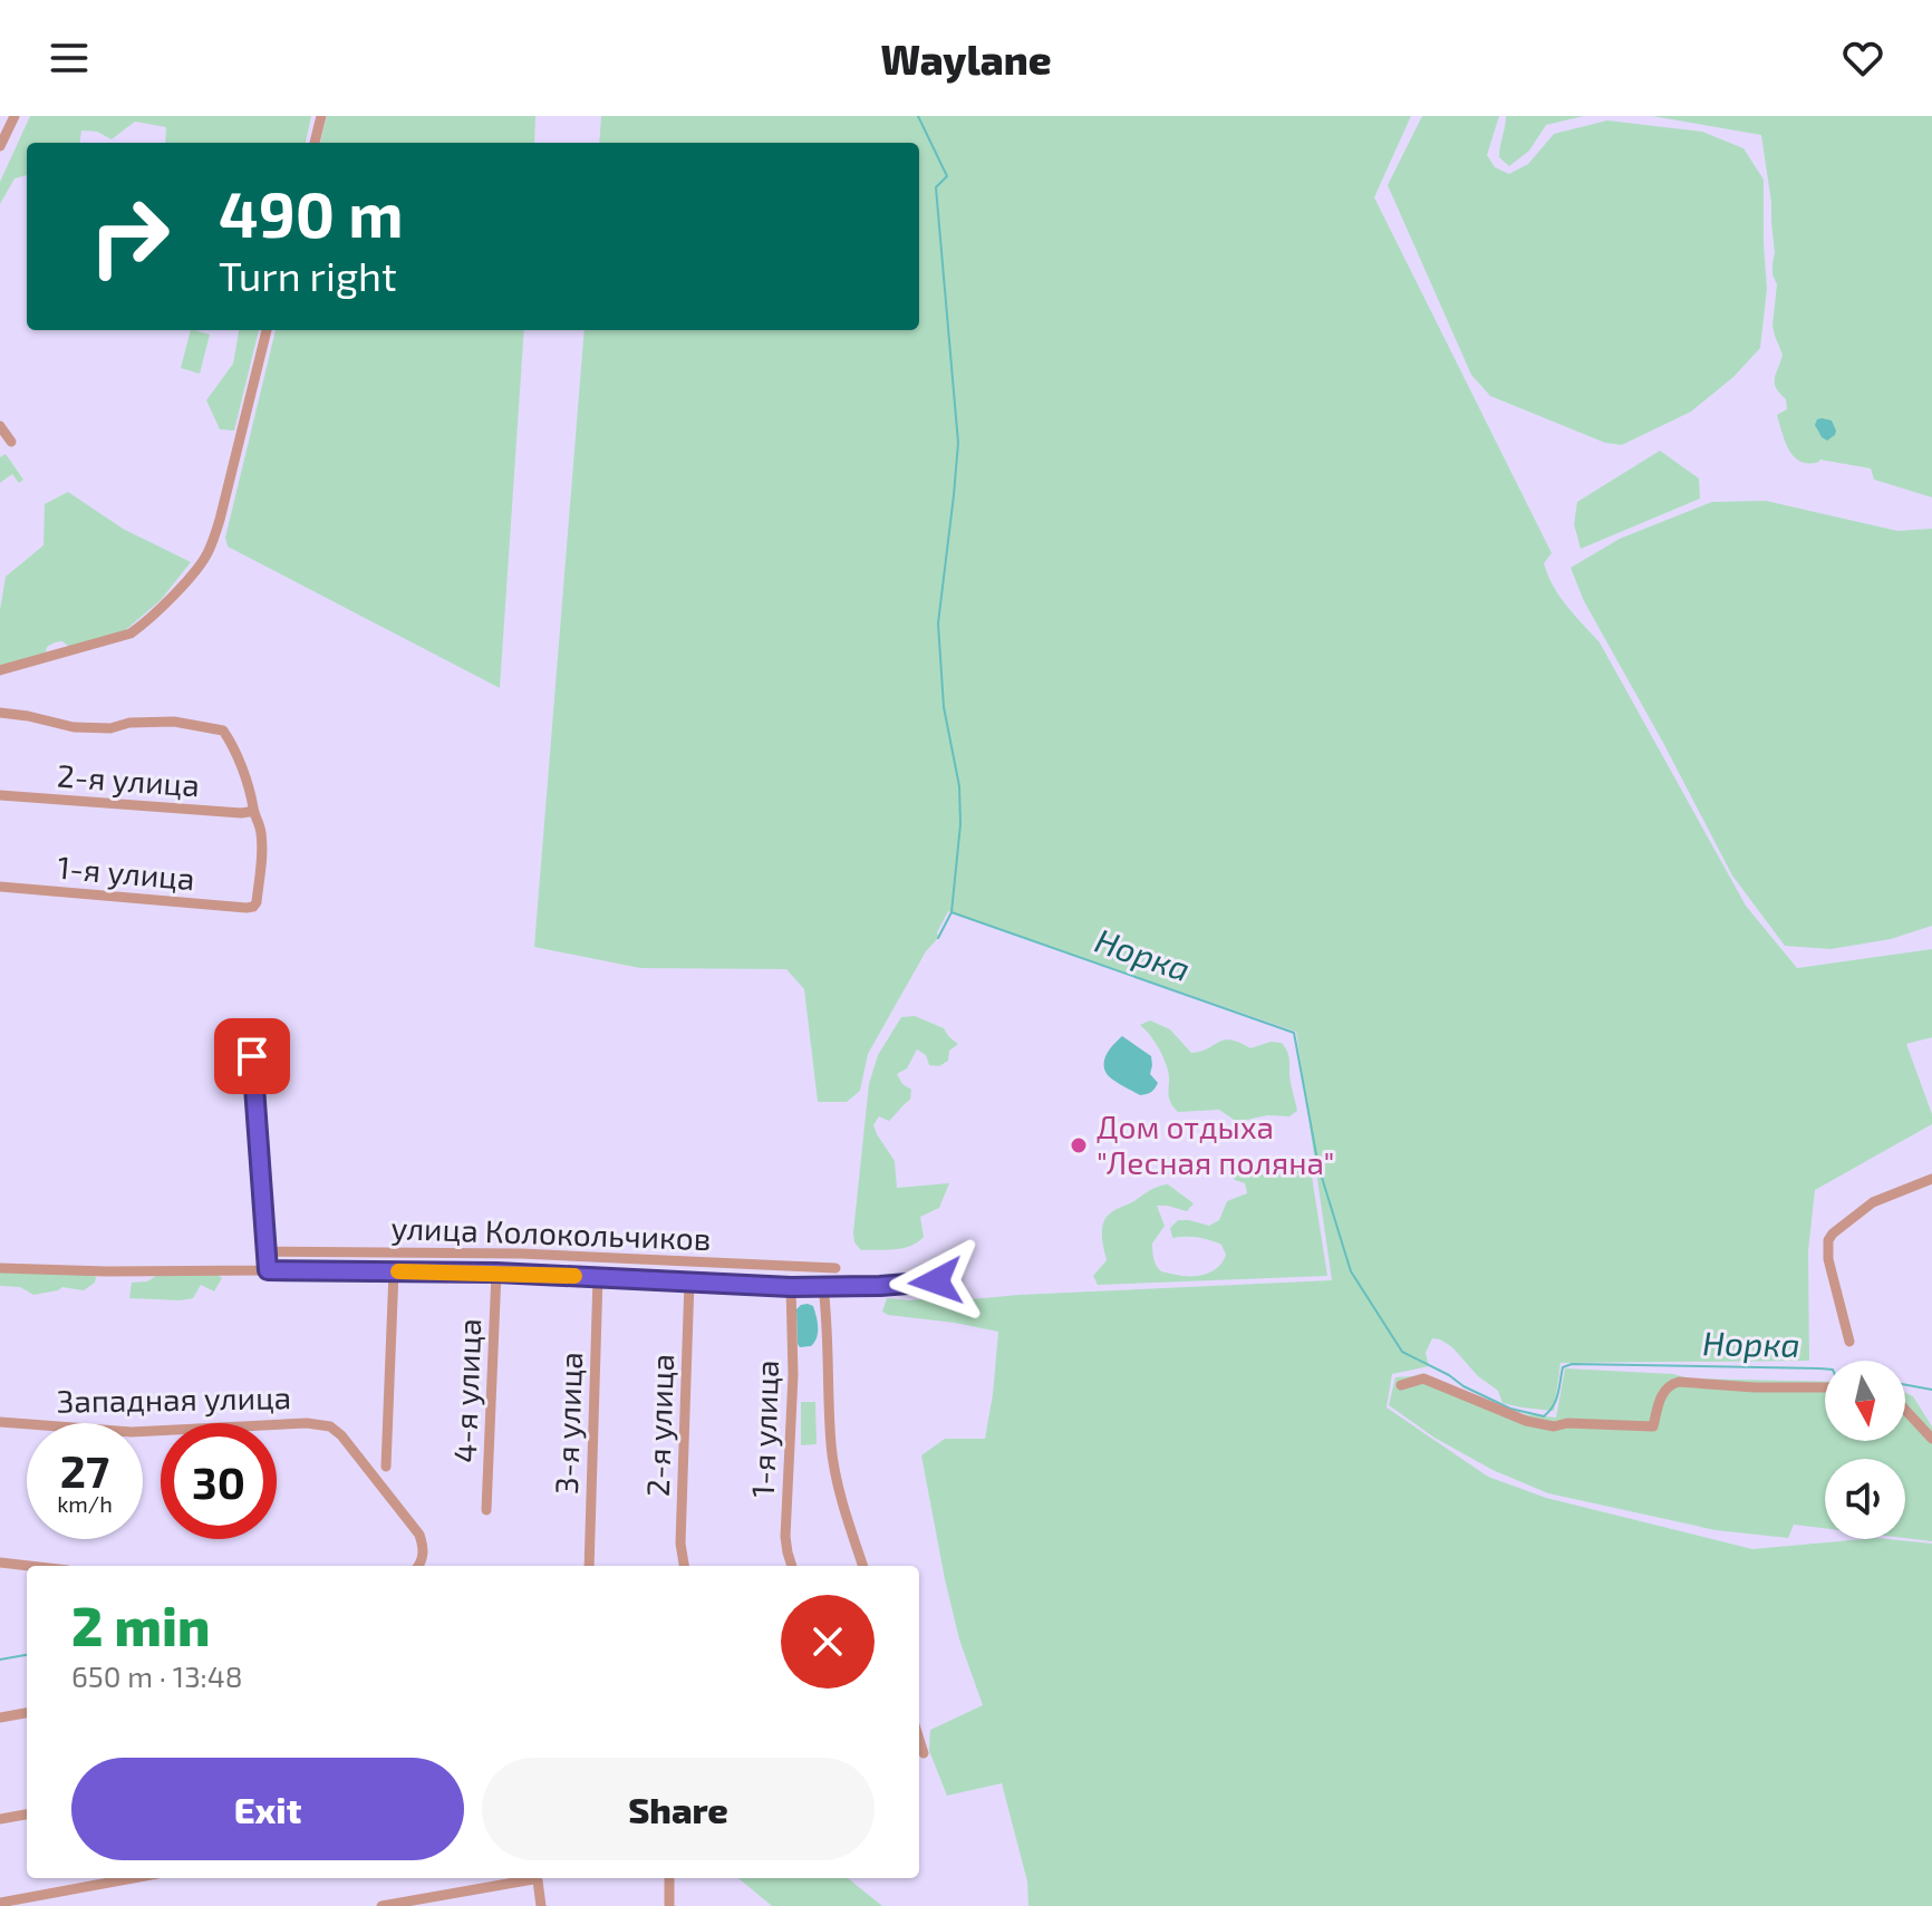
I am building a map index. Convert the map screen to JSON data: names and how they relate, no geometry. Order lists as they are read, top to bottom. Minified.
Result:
{"streets":{"street":["2-я улица","1-я улица","улица Колокольчиков","4-я улица","Западная улица","3-я улица"]},"crossings":[["2-я улица","1-я улица"]],"water":["Норка"],"places":["Дом отдыха \"Лесная поляна\""],"north":"bottom","page":{"header":"Waylane","turn":["490 m","Turn right"],"speed":"27 km/h","limit":"30","heading":["2 min","650 m · 13:48"],"buttons":["Exit","Share"]}}
